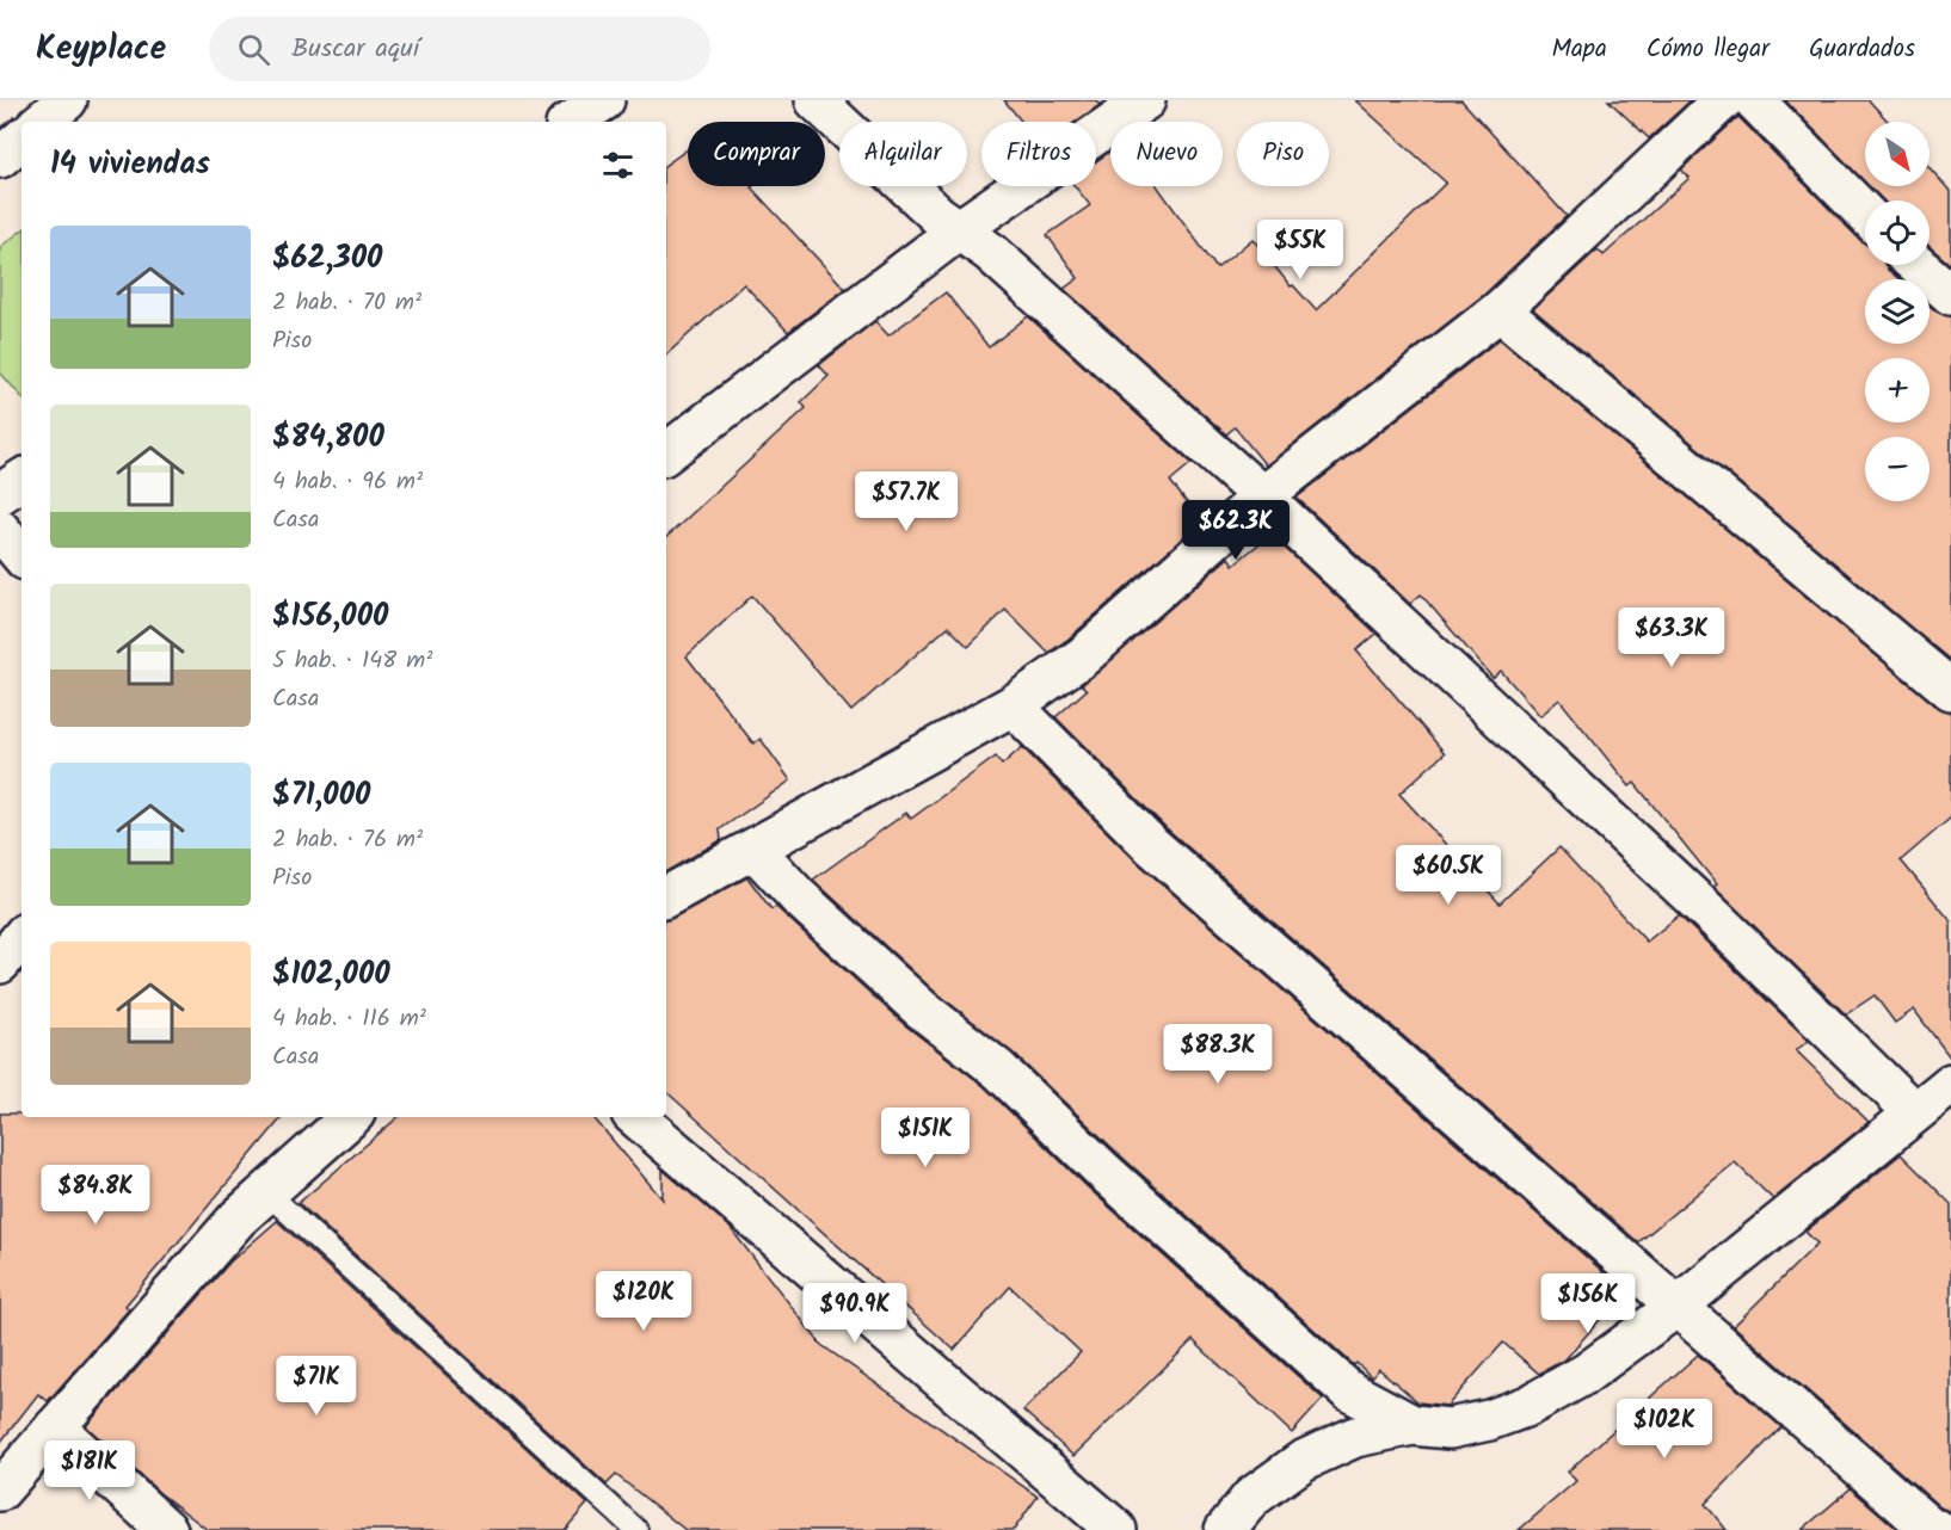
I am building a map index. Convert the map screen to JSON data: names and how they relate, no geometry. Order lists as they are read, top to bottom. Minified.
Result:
{"north":"bottom right","page":{"header":"Keyplace","search":"Buscar aquí","nav":["Mapa","Cómo llegar","Guardados"],"map_buttons":["+","−"],"chip":["Comprar","Alquilar","Filtros","Nuevo","Piso"],"heading":"14 viviendas","list":[{"name":"$62,300","note":"2 hab. · 70 m² · Piso"},{"name":"$84,800","note":"4 hab. · 96 m² · Casa"},{"name":"$156,000","note":"5 hab. · 148 m² · Casa"},{"name":"$71,000","note":"2 hab. · 76 m² · Piso"},{"name":"$102,000","note":"4 hab. · 116 m² · Casa"}],"price":["$55K","$57.7K","$62.3K","$63.3K","$60.5K","$88.3K","$151K","$84.8K","$120K","$156K","$90.9K","$71K","$102K","$181K"]}}
